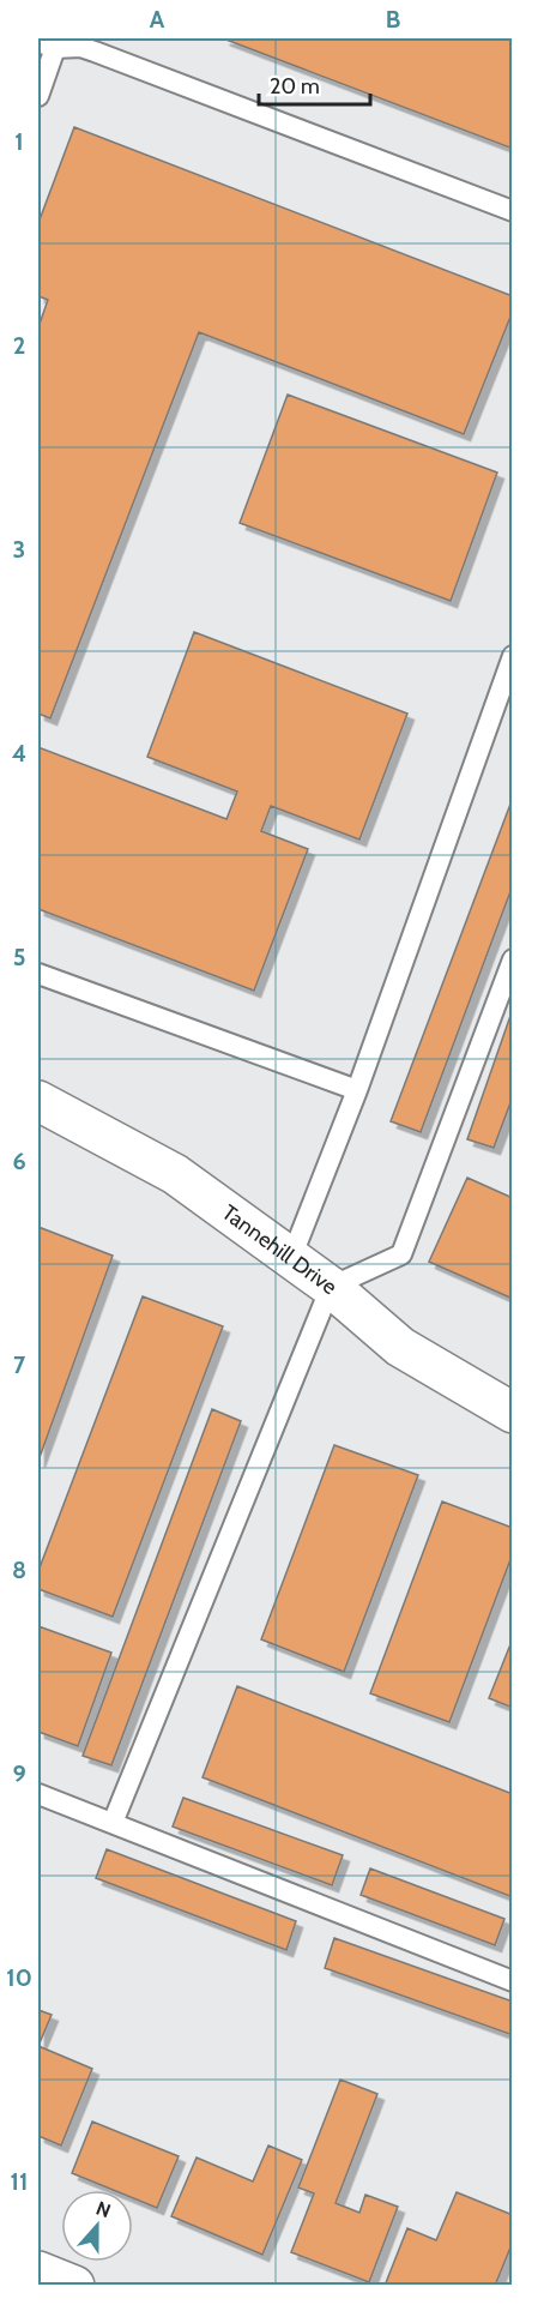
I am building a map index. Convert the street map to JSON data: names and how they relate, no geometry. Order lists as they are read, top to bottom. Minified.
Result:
{"streets":{"street":["Tannehill Drive"]},"scale_bar":"20 m","north":"top","grid":{"columns":["A","B"],"rows":["1","2","3","4","5","6","7","8","9","10","11"]}}
